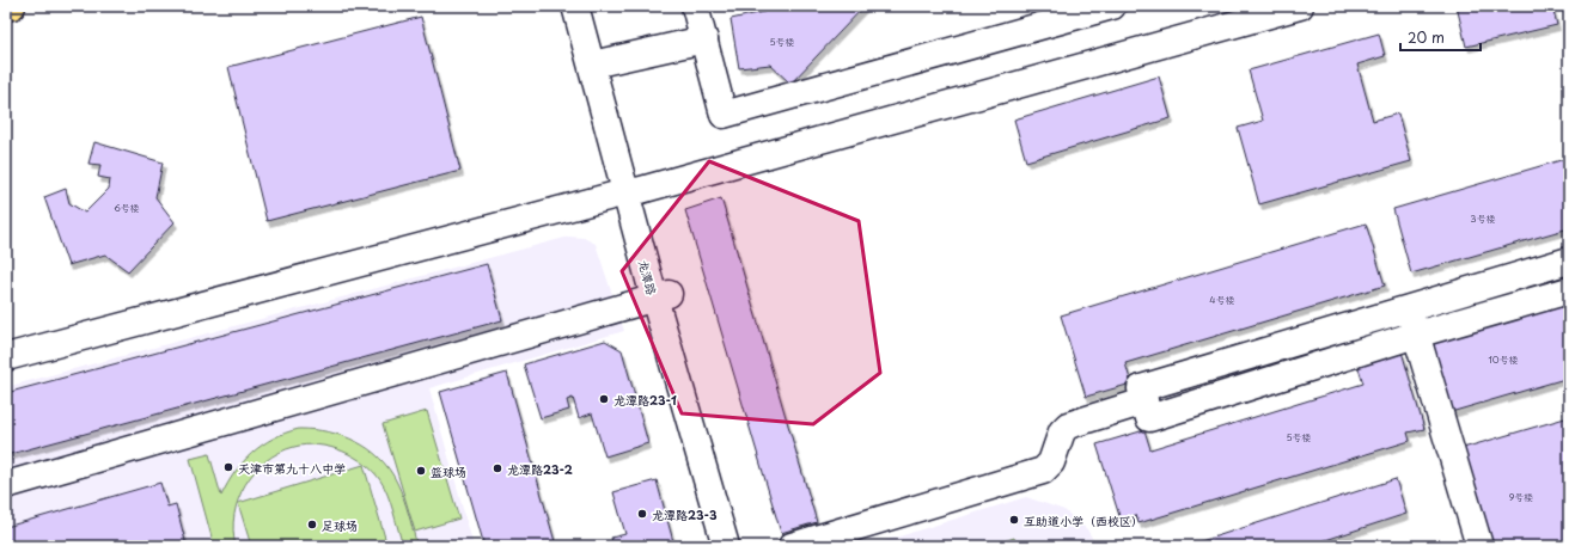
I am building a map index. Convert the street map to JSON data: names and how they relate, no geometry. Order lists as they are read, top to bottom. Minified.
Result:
{"streets":{"street":["龙潭路"]},"places":["龙潭路23-1","天津市第九十八中学","龙潭路23-2","篮球场","龙潭路23-3","互助道小学（西校区）","足球场"],"house_numbers":["5号楼","6号楼","3号楼","4号楼","10号楼","5号楼","9号楼"],"scale_bar":"20 m"}
